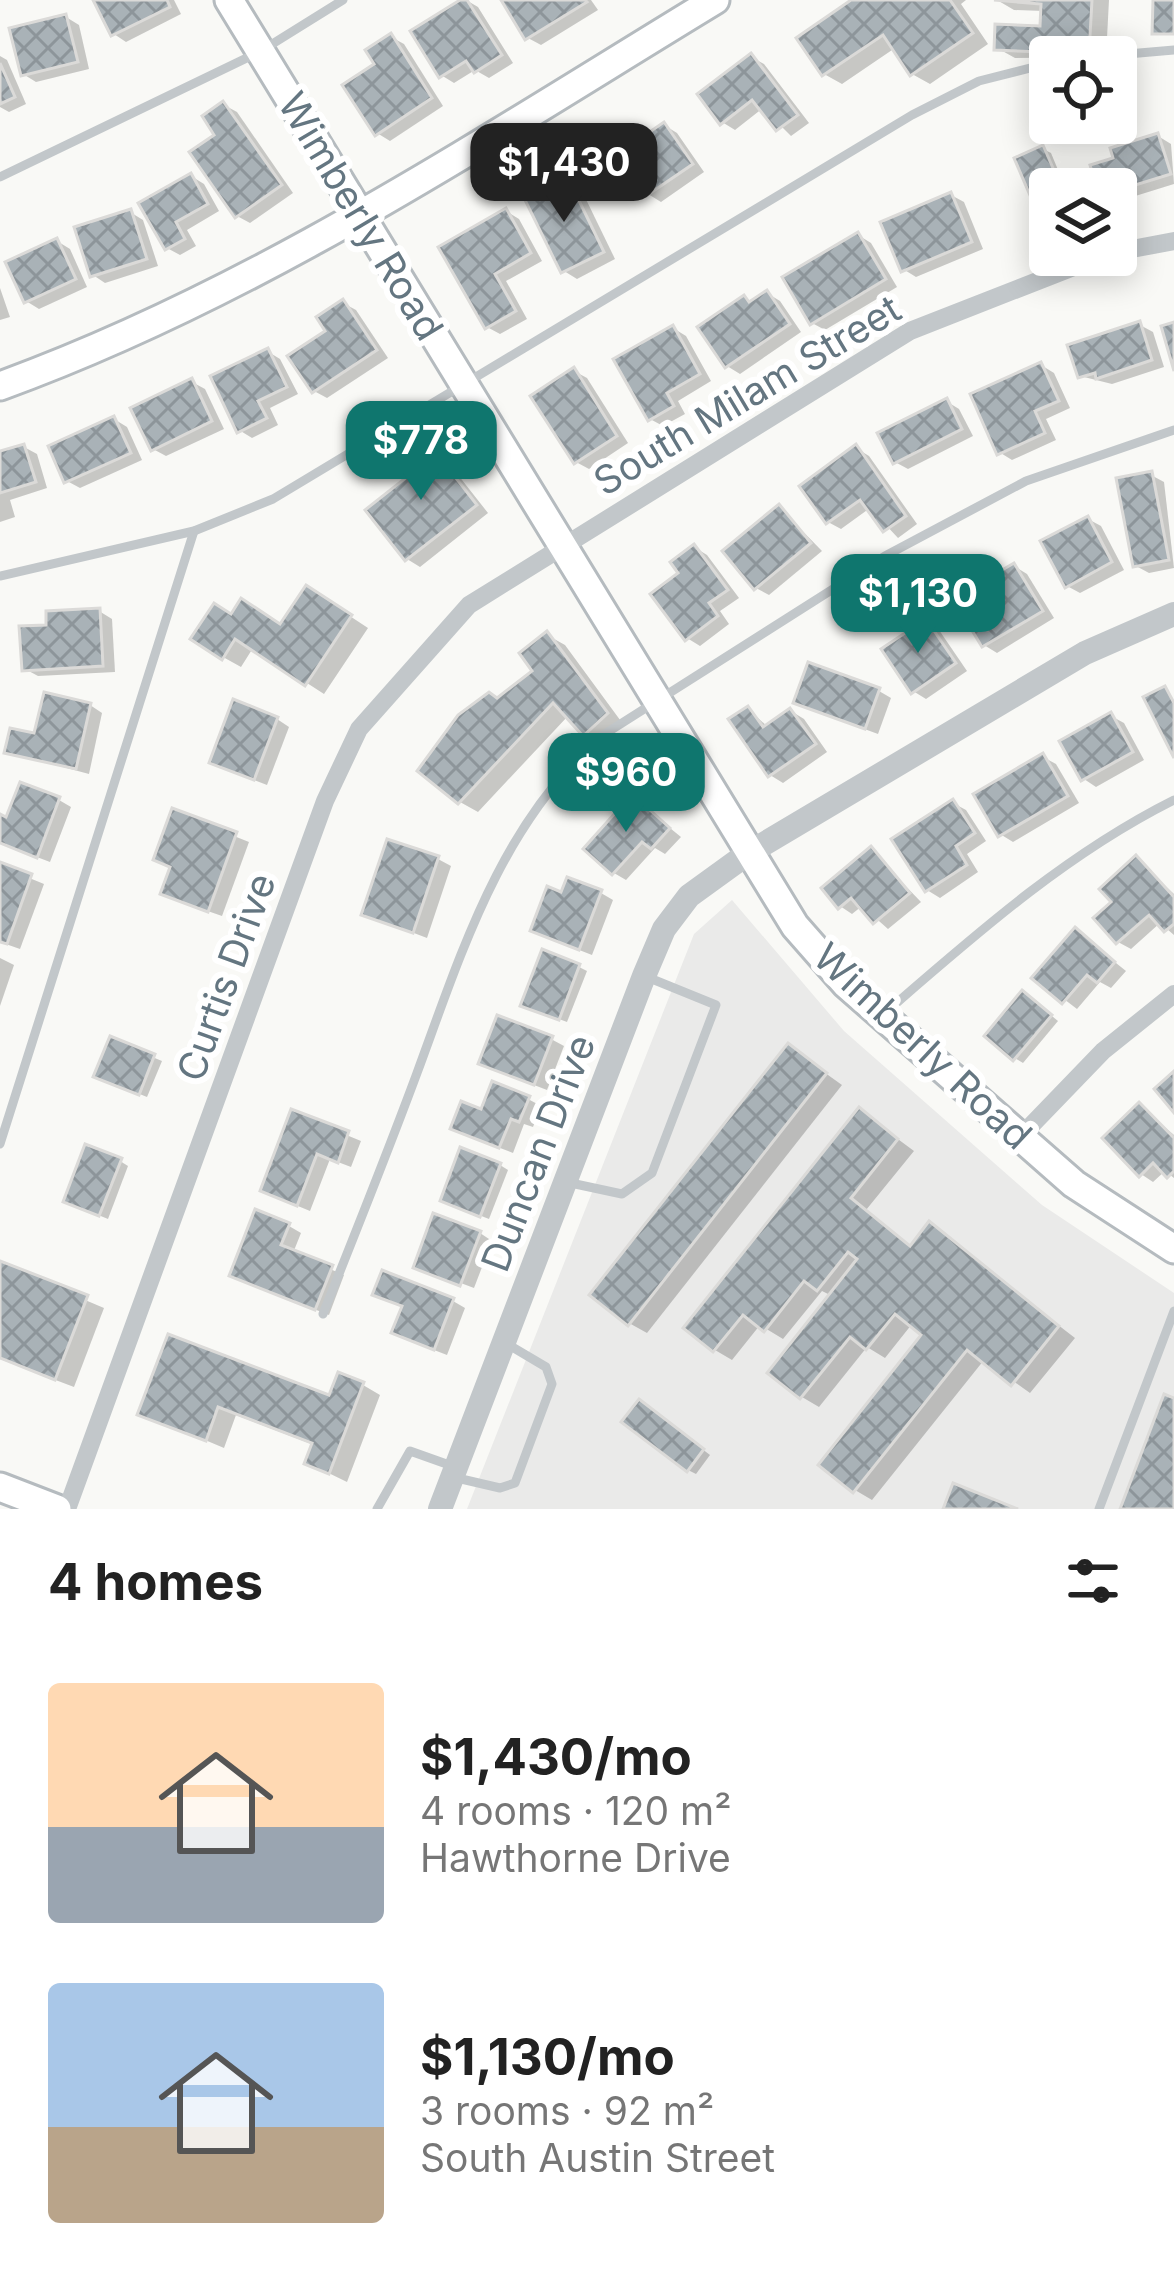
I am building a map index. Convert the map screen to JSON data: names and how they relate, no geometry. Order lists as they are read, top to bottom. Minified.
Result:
{"streets":{"main road":["Wimberly Road"],"street":["South Milam Street","Curtis Drive","Duncan Drive"]},"crossings":[["Wimberly Road","South Milam Street"],["Wimberly Road","Curtis Drive"],["Wimberly Road","Duncan Drive"],["South Milam Street","Curtis Drive"]],"page":{"price":["$1,430","$778","$1,130","$960"],"heading":"4 homes","list":[{"name":"$1,430/mo","note":"4 rooms · 120 m² · Hawthorne Drive"},{"name":"$1,130/mo","note":"3 rooms · 92 m² · South Austin Street"}]}}
